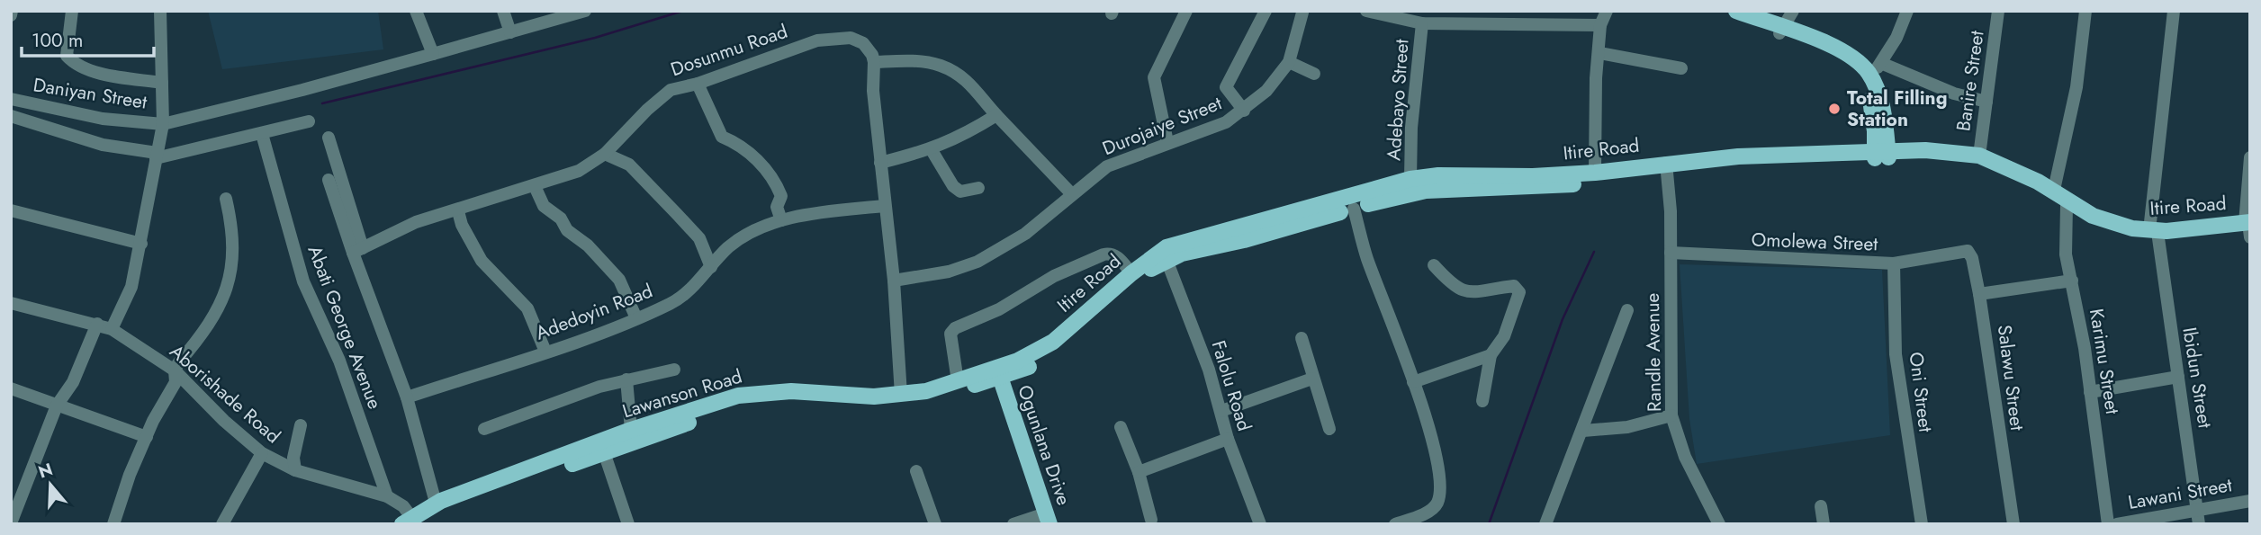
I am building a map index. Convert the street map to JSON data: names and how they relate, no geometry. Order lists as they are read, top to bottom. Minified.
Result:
{"streets":{"main road":["Itire Road","Lawanson Road","Ogunlana Drive"],"street":["Dosunmu Road","Banire Street","Daniyan Street","Adebayo Street","Durojaiye Street","Omolewa Street","Adedoyin Road","Abati George Avenue","Randle Avenue","Karimu Street","Salawu Street","Ibidun Street","Falolu Road","Oni Street","Aborishade Road","Lawani Street"]},"crossings":[["Banire Street","Itire Road"],["Adebayo Street","Itire Road"],["Itire Road","Randle Avenue"],["Itire Road","Karimu Street"],["Itire Road","Ibidun Street"],["Itire Road","Falolu Road"],["Itire Road","Lawanson Road"],["Itire Road","Ogunlana Drive"],["Omolewa Street","Randle Avenue"],["Omolewa Street","Salawu Street"],["Omolewa Street","Oni Street"],["Abati George Avenue","Aborishade Road"],["Ibidun Street","Lawani Street"],["Aborishade Road","Lawanson Road"],["Lawanson Road","Ogunlana Drive"]],"places":["Total Filling Station"],"scale_bar":"100 m","north":"top"}
